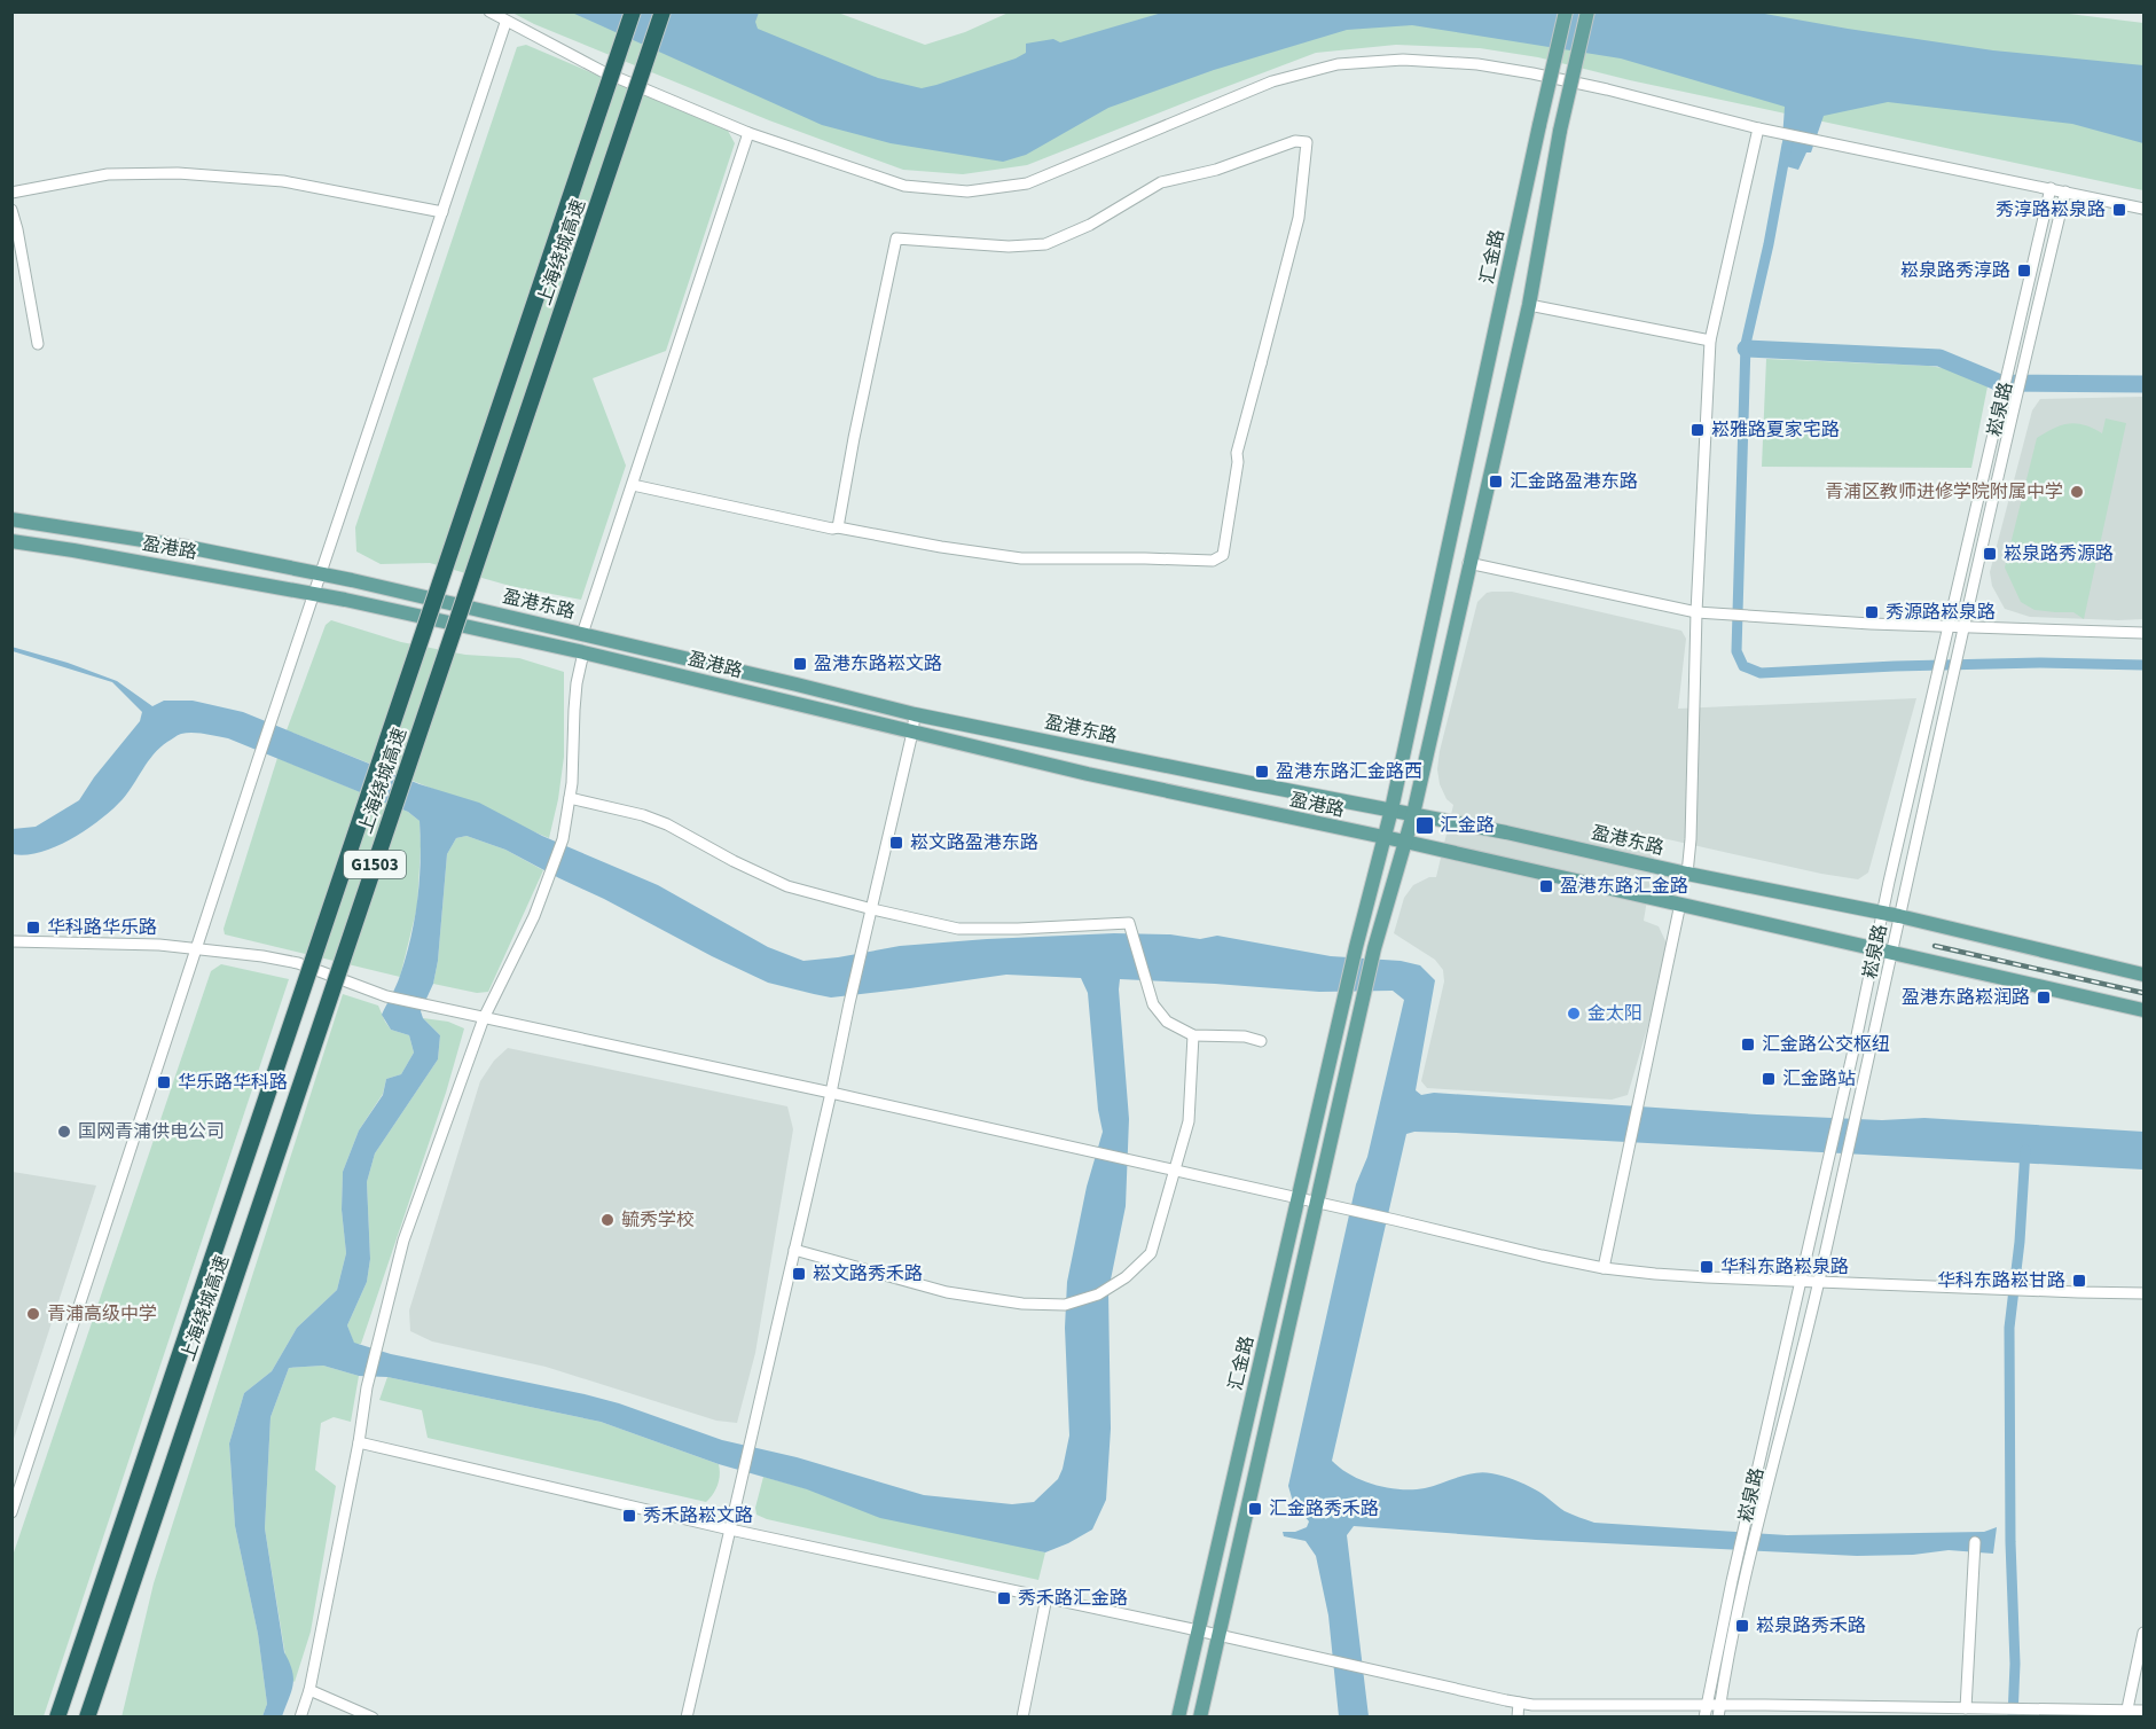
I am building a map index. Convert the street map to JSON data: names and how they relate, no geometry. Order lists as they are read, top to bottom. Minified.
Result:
{"streets":{"highway":["上海绕城高速","G1503"],"main road":["汇金路","盈港路","盈港东路"],"street":["崧泉路"]},"crossings":[["汇金路","盈港路"],["汇金路","盈港东路"],["崧泉路","盈港东路"]],"places":{"transit":["秀淳路崧泉路","崧泉路秀淳路","崧雅路夏家宅路","汇金路盈港东路","崧泉路秀源路","秀源路崧泉路","盈港东路崧文路","盈港东路汇金路西","汇金路","崧文路盈港东路","盈港东路汇金路","华科路华乐路","盈港东路崧润路","汇金路公交枢纽","汇金路站","华乐路华科路","华科东路崧泉路","崧文路秀禾路","华科东路崧甘路","汇金路秀禾路","秀禾路崧文路","秀禾路汇金路","崧泉路秀禾路"],"other":["青浦区教师进修学院附属中学","金太阳","国网青浦供电公司","毓秀学校","青浦高级中学"]}}
